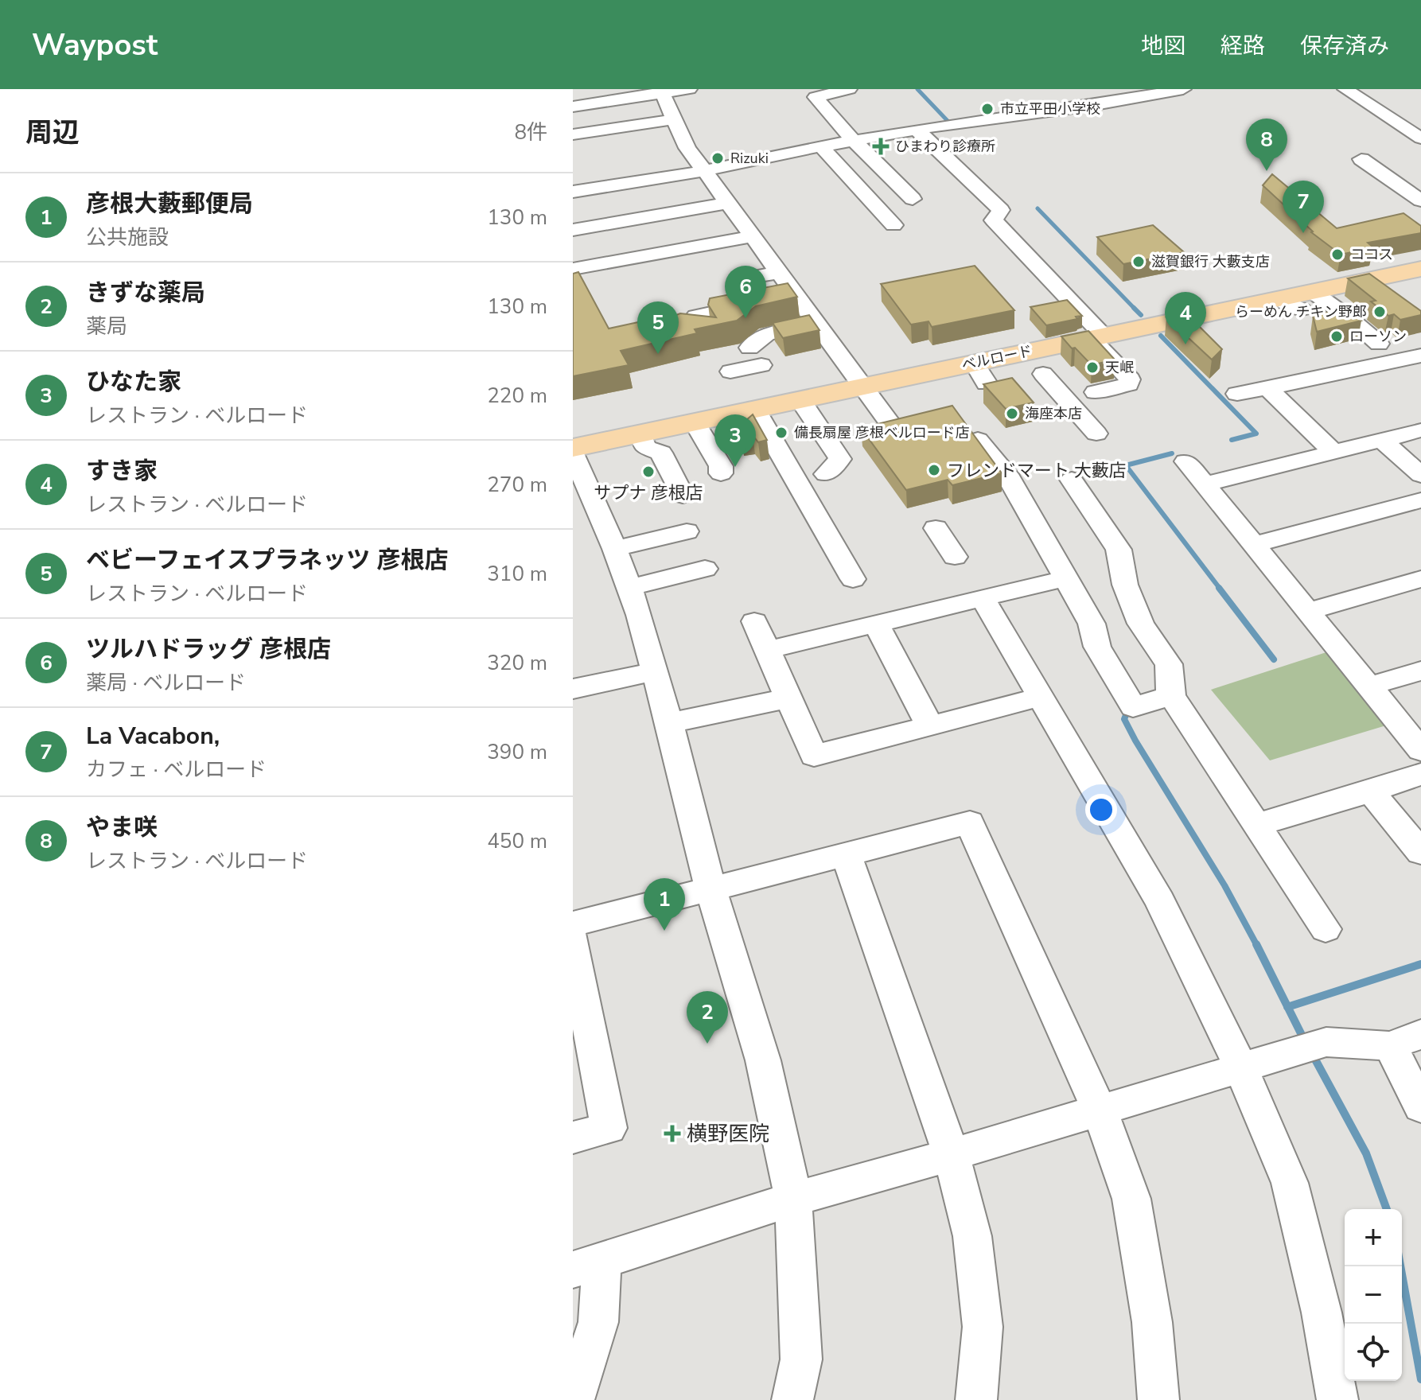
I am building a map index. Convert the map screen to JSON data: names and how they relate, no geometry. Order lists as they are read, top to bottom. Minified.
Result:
{"streets":{"main road":["ベルロード"]},"places":{"other":["市立平田小学校","Rizuki","ココス","滋賀銀行 大藪支店","らーめん チキン野郎","ローソン","天岷","海座本店","備長扇屋 彦根ベルロード店","フレンドマート 大藪店","サプナ 彦根店"],"health":["ひまわり診療所","横野医院"]},"page":{"header":"Waypost","nav":["地図","経路","保存済み"],"heading":["周辺","8件"],"pins":["8","7","6","4","5","3","1","2"],"list":[{"mark":"1","name":"彦根大藪郵便局","note":"公共施設","value":"130 m"},{"mark":"2","name":"きずな薬局","note":"薬局","value":"130 m"},{"mark":"3","name":"ひなた家","note":"レストラン · ベルロード","value":"220 m"},{"mark":"4","name":"すき家","note":"レストラン · ベルロード","value":"270 m"},{"mark":"5","name":"ベビーフェイスプラネッツ 彦根店","note":"レストラン · ベルロード","value":"310 m"},{"mark":"6","name":"ツルハドラッグ 彦根店","note":"薬局 · ベルロード","value":"320 m"},{"mark":"7","name":"La Vacabon,","note":"カフェ · ベルロード","value":"390 m"},{"mark":"8","name":"やま咲","note":"レストラン · ベルロード","value":"450 m"}],"map_buttons":["+","−"]}}
